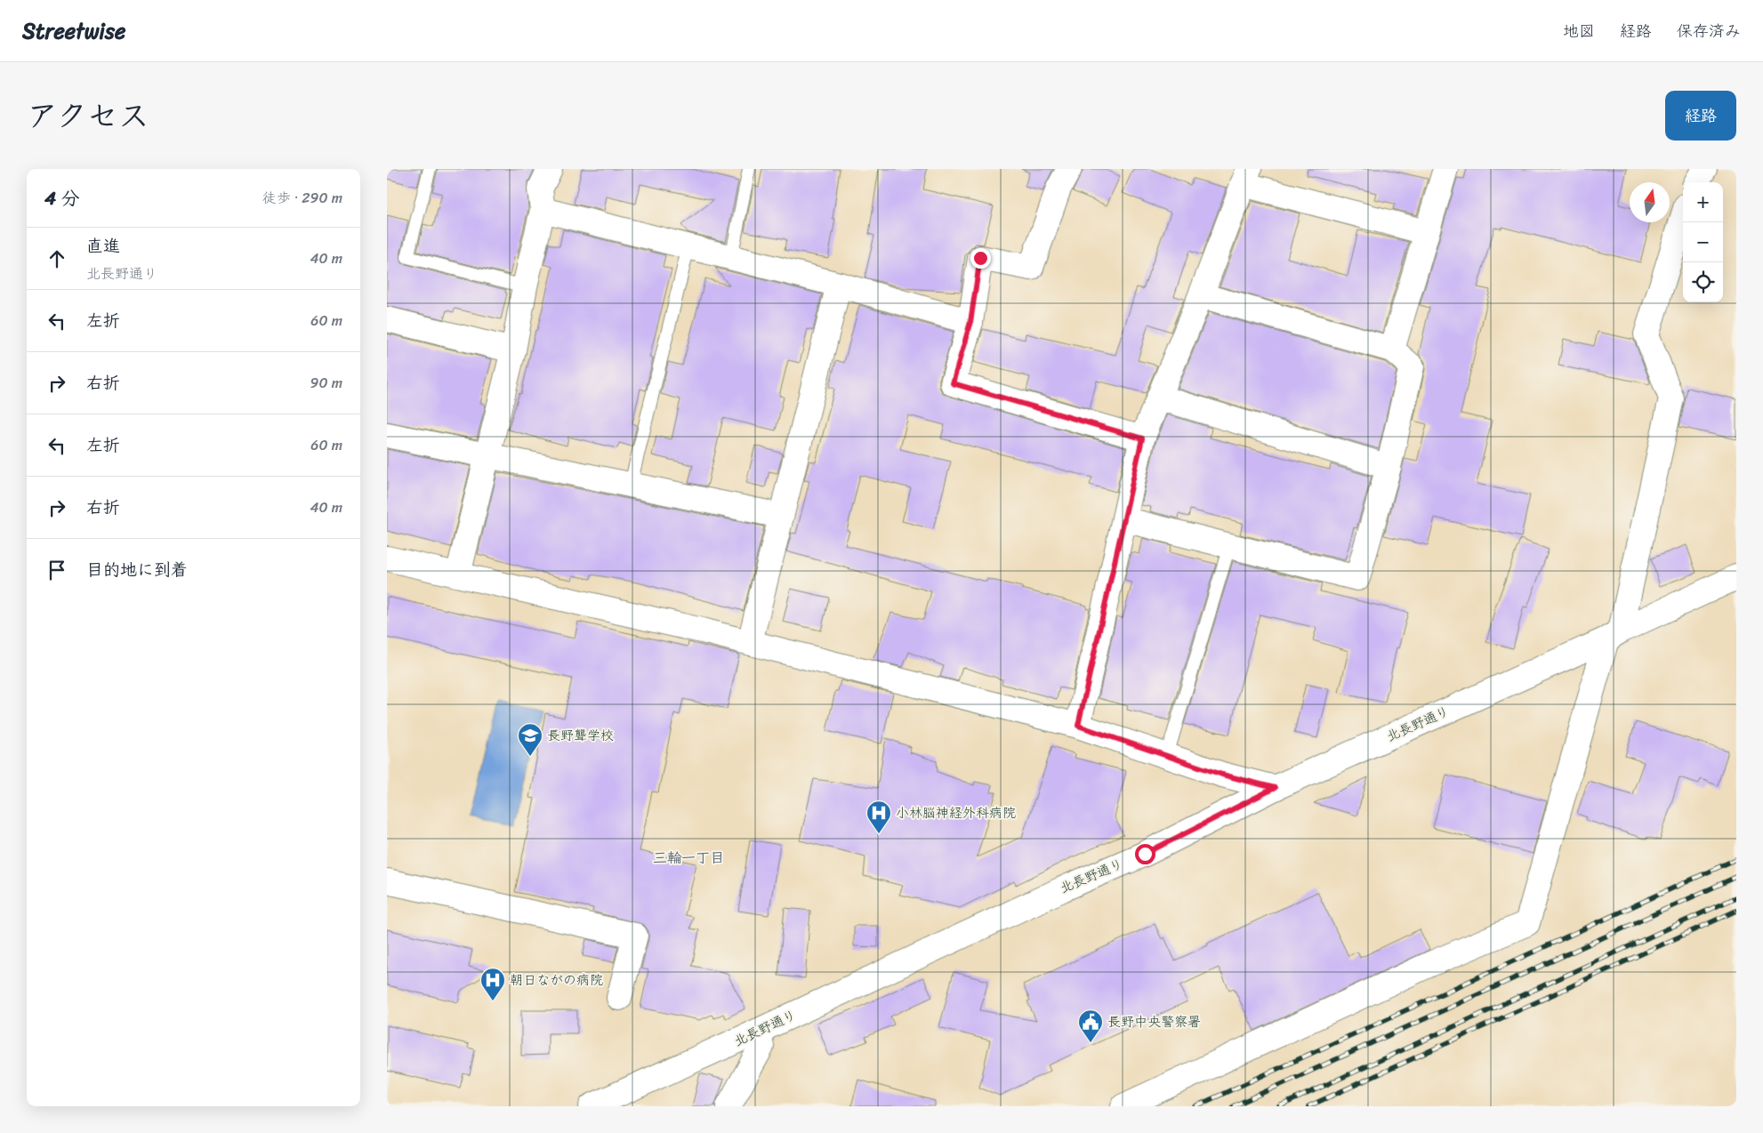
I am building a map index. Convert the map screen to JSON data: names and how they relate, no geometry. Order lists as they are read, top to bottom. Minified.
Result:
{"streets":{"street":["北長野通り"]},"districts":["三輪一丁目"],"places":{"school or university":["長野聾学校"],"hospital":["小林脳神経外科病院","朝日ながの病院"],"public building":["長野中央警察署"]},"north":"top","page":{"header":"Streetwise","nav":["地図","経路","保存済み"],"title":"アクセス","buttons":"経路","heading":["4 分","徒歩 · 290 m"],"map_buttons":["+","−"],"list":[["直進","北長野通り","40 m"],["左折","60 m"],["右折","90 m"],["左折","60 m"],["右折","40 m"],"目的地に到着"]}}
